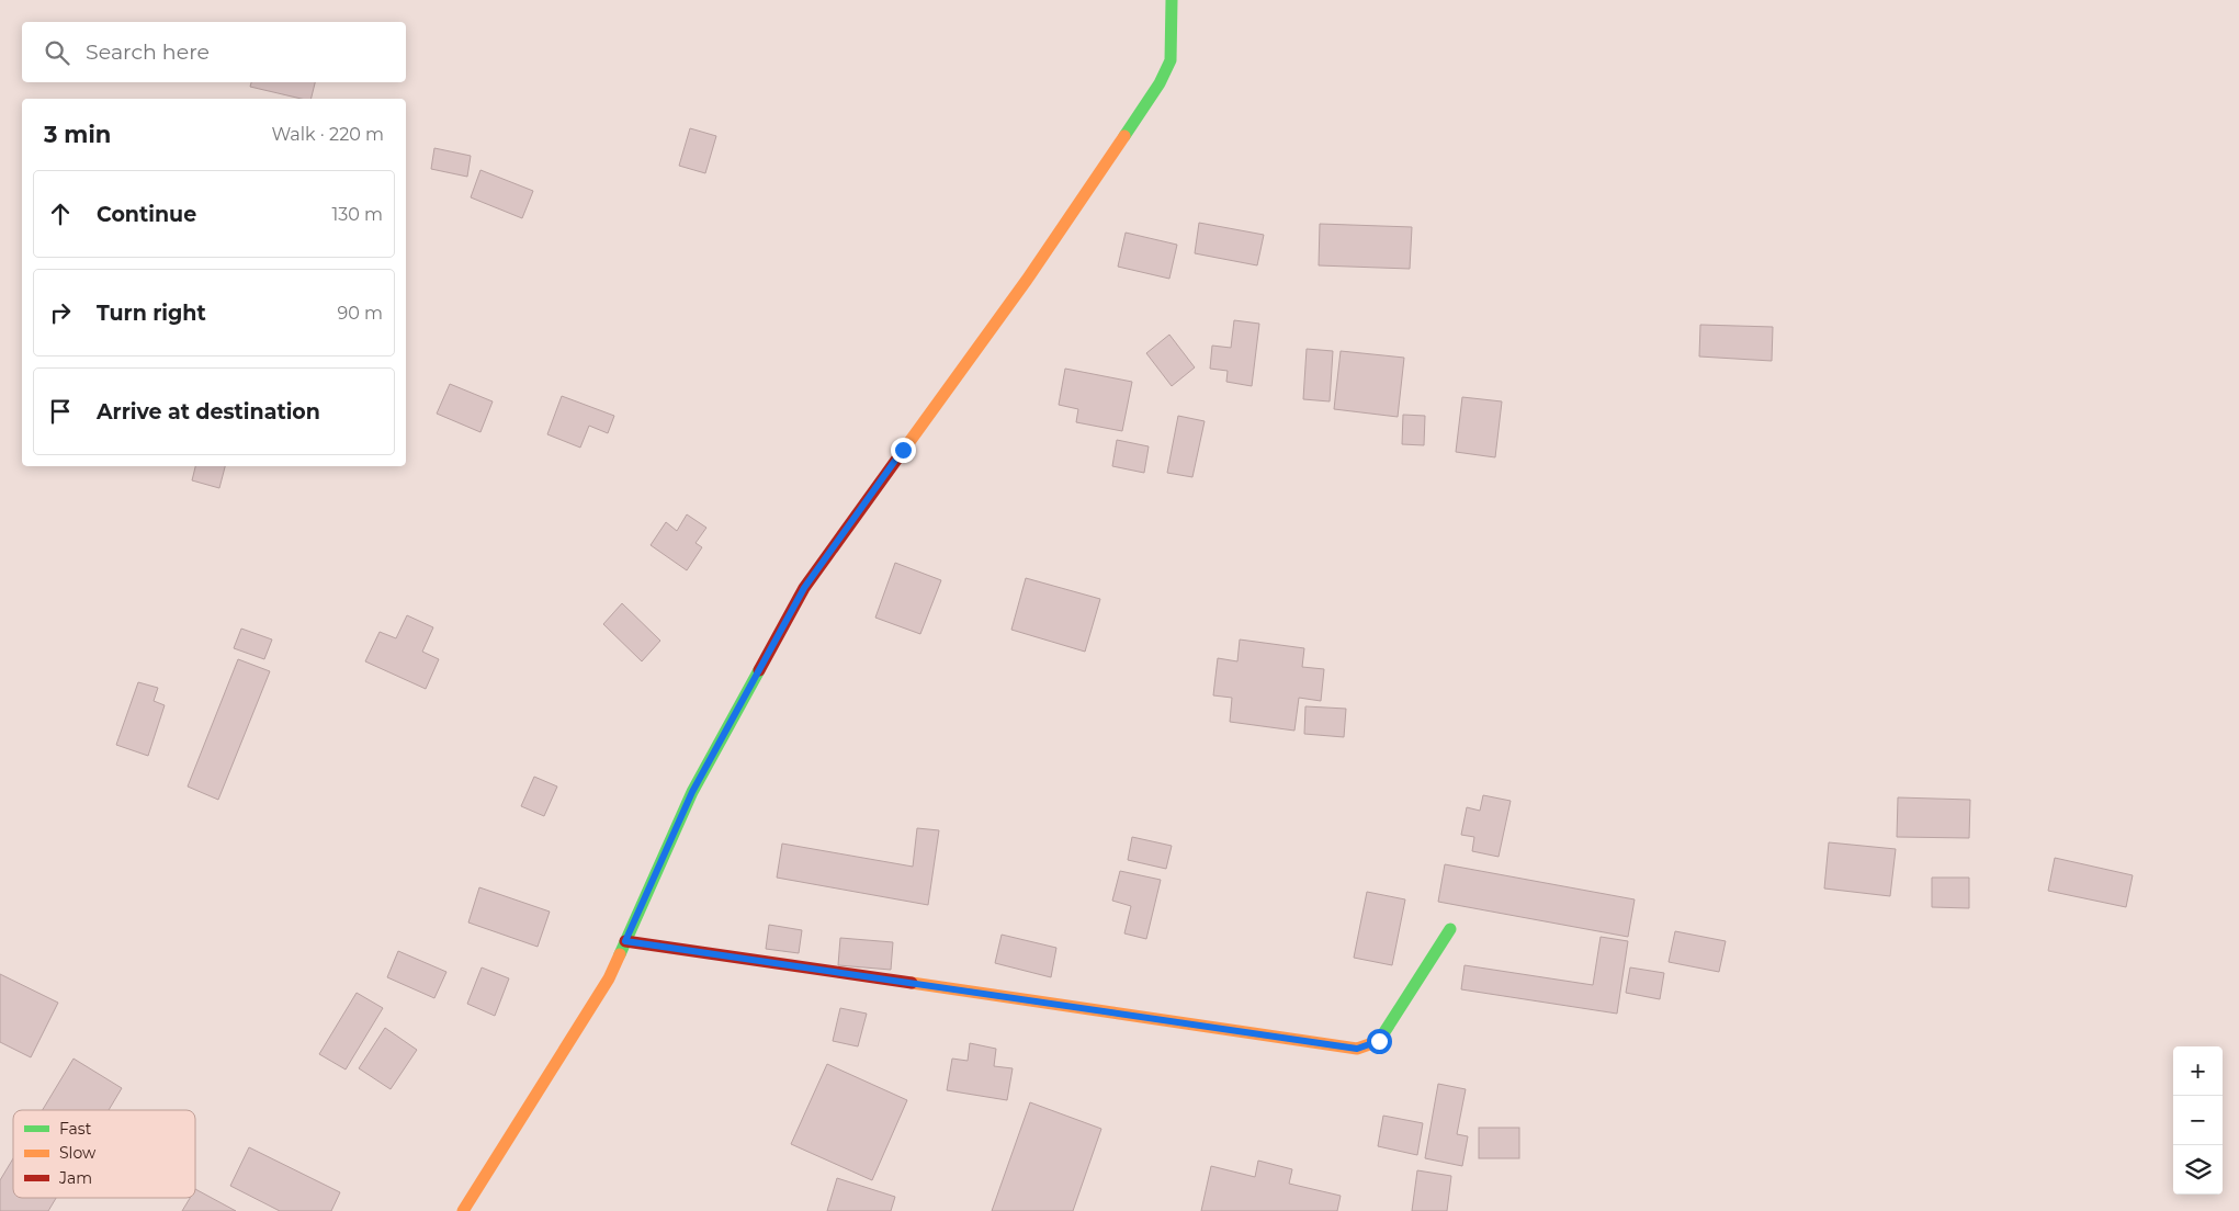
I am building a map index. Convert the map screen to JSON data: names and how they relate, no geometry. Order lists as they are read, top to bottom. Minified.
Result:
{"legend":["Fast","Slow","Jam"],"page":{"search":"Search here","heading":["3 min","Walk · 220 m"],"list":[["Continue","130 m"],["Turn right","90 m"],"Arrive at destination"],"map_buttons":["+","−"]}}
